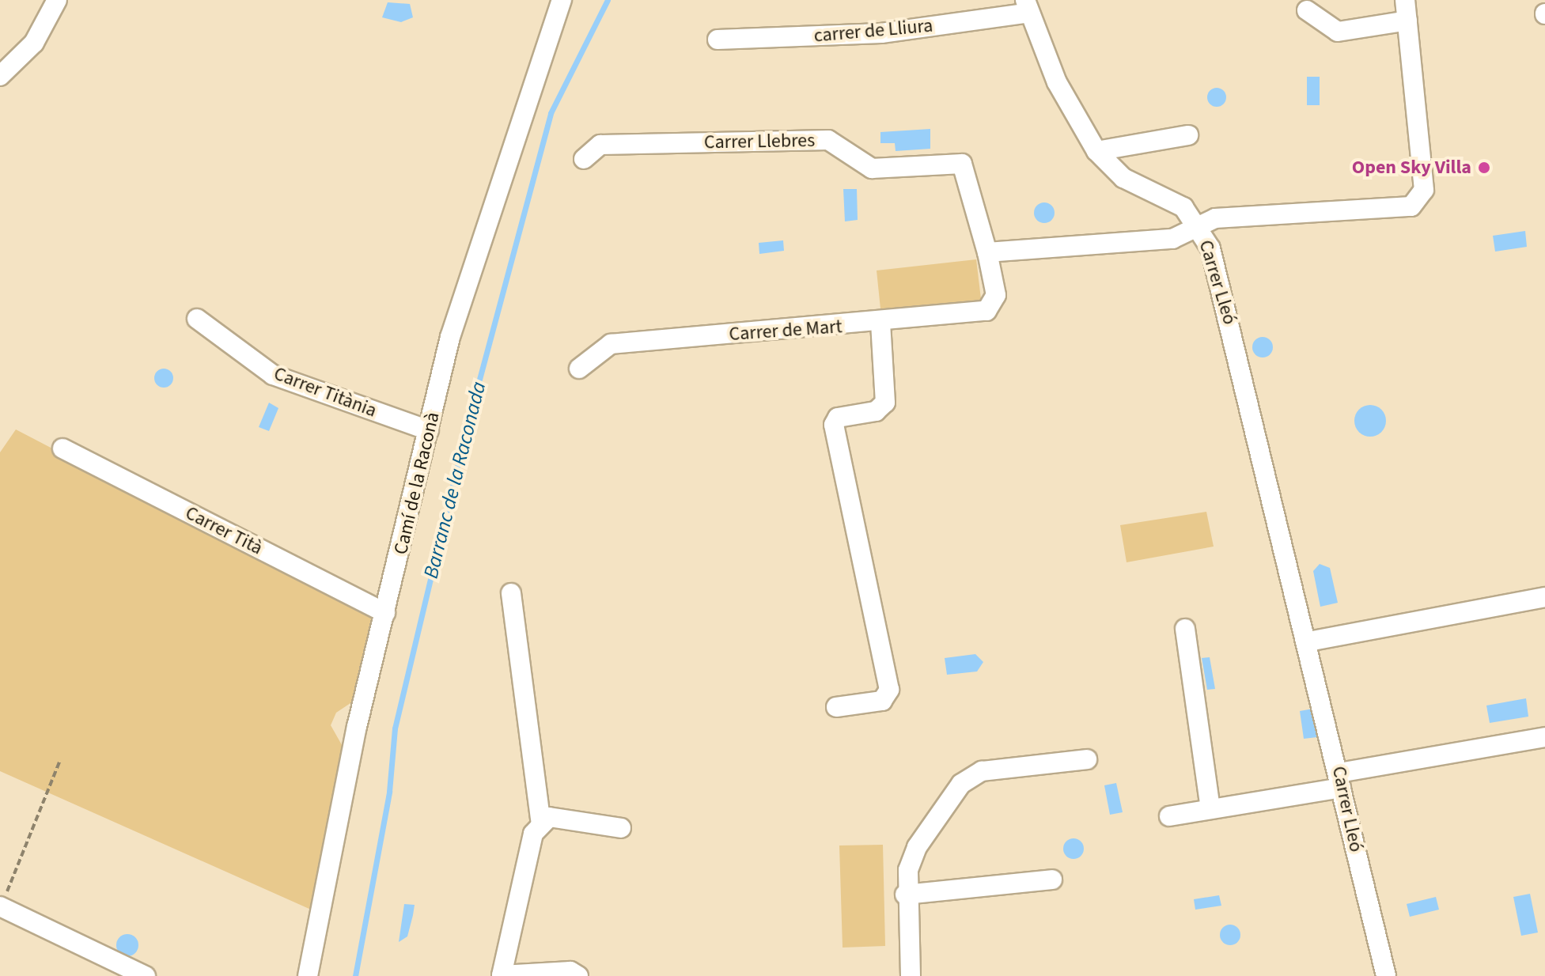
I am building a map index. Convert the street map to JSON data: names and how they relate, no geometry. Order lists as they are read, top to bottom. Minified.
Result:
{"streets":{"street":["carrer de Lliura","Carrer Llebres","Carrer Lleó","Carrer de Mart","Carrer Titània","Camí de la Raconà","Carrer Tità"]},"crossings":[["carrer de Lliura","Carrer Lleó"],["Carrer Llebres","Carrer de Mart"],["Carrer Titània","Camí de la Raconà"],["Camí de la Raconà","Carrer Tità"]],"water":["Barranc de la Raconada"],"places":["Open Sky Villa"]}
